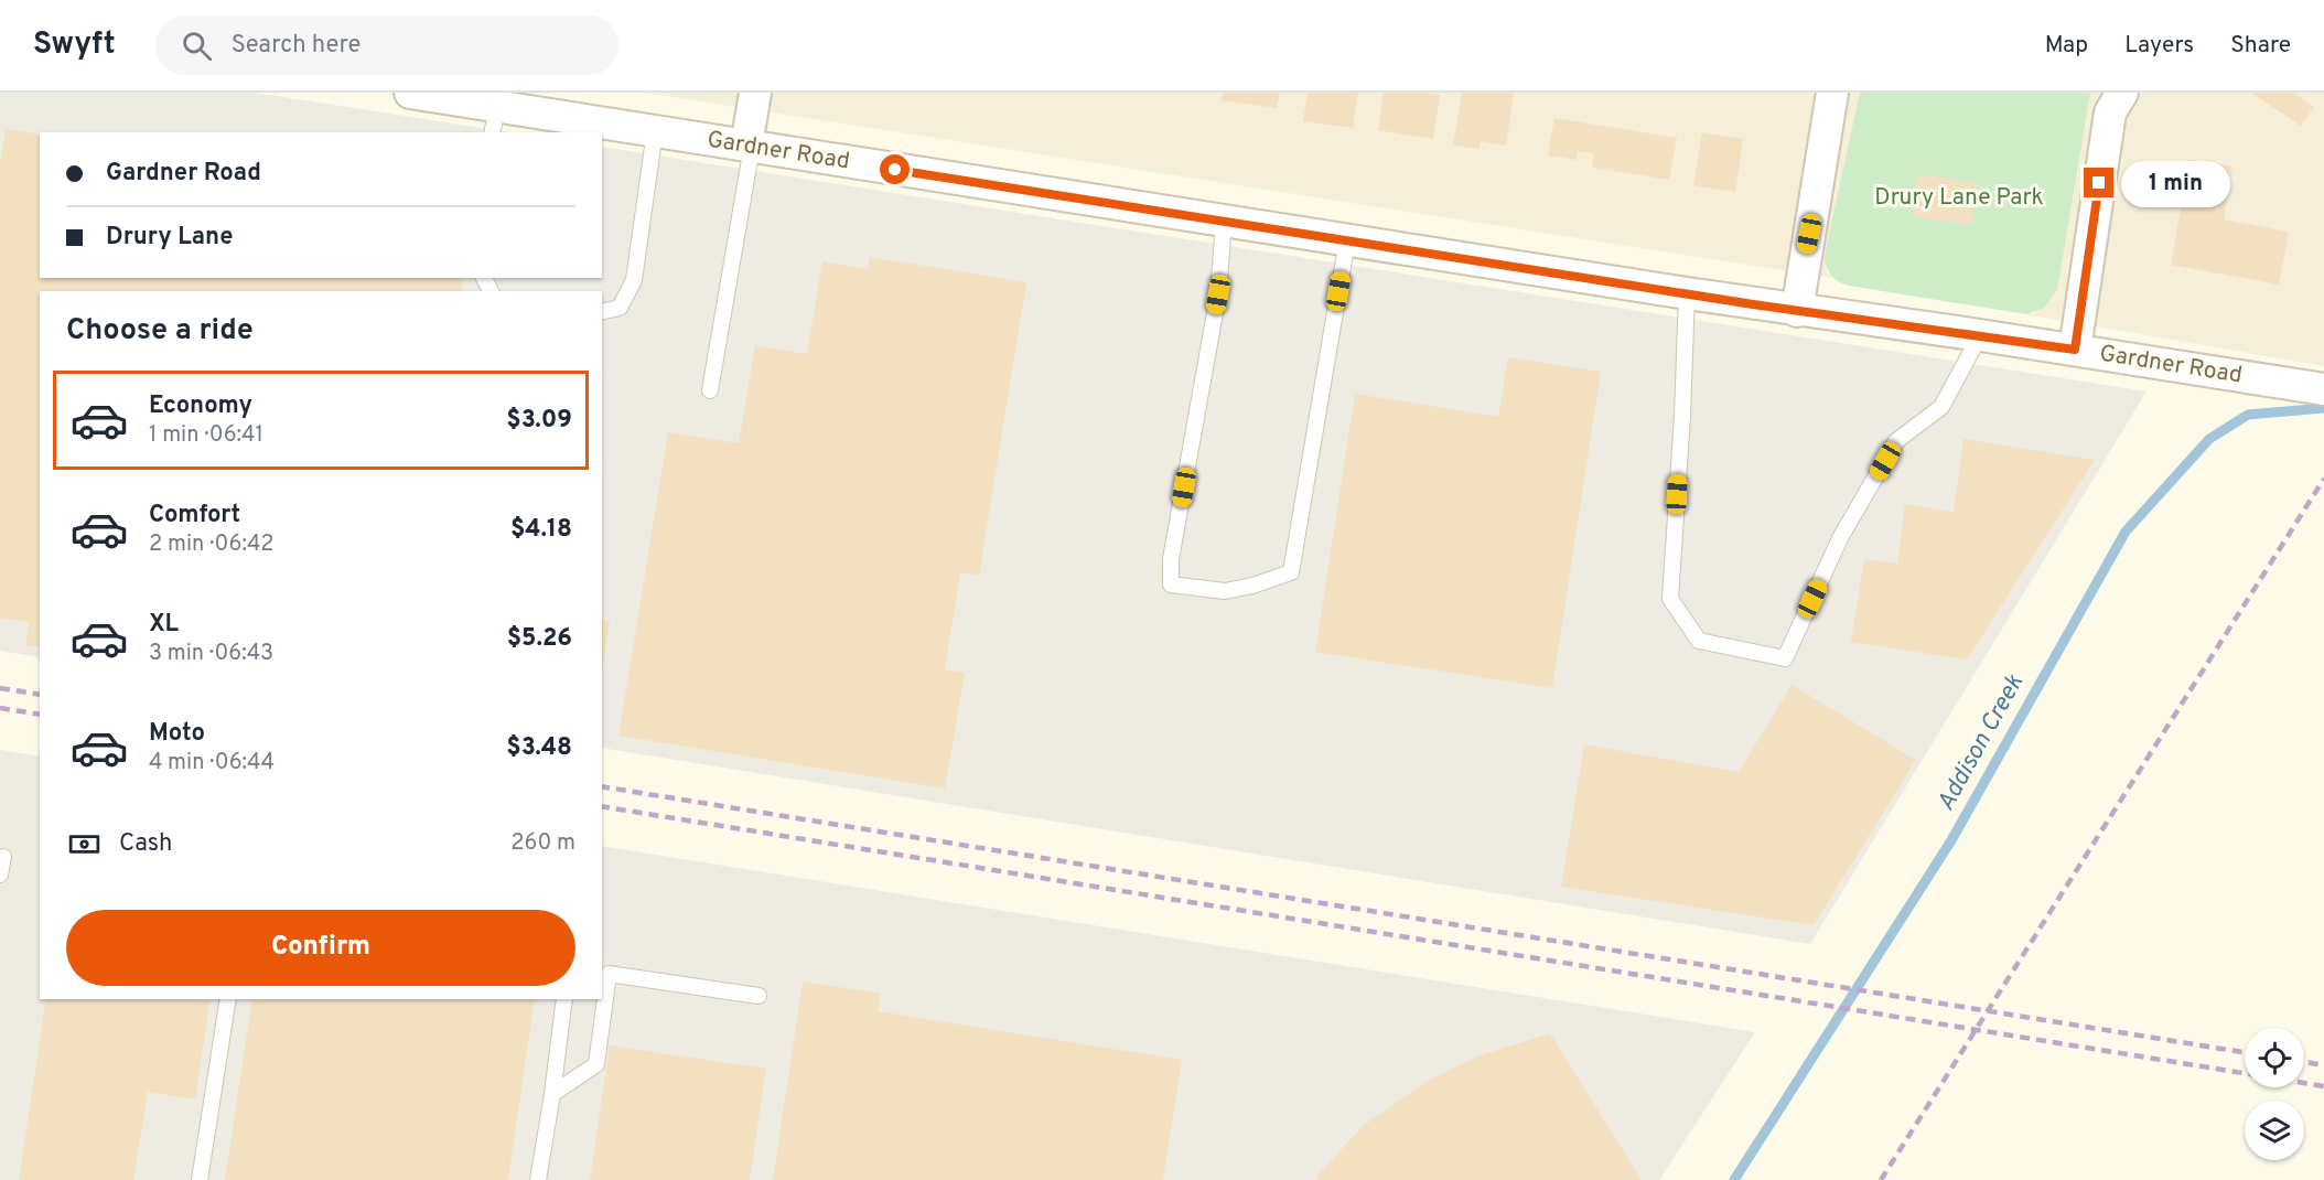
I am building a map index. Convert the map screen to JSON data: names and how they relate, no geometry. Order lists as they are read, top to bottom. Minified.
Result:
{"streets":{"street":["Gardner Road"]},"water":["Addison Creek"],"parks":["Drury Lane Park"],"page":{"header":"Swyft","search":"Search here","nav":["Map","Layers","Share"],"banner":["Gardner Road","Drury Lane"],"bubble":"1 min","heading":"Choose a ride","list":[{"name":"Economy","note":"1 min · 06:41","value":"$3.09"},{"name":"Comfort","note":"2 min · 06:42","value":"$4.18"},{"name":"XL","note":"3 min · 06:43","value":"$5.26"},{"name":"Moto","note":"4 min · 06:44","value":"$3.48"}],"pay":["Cash","260 m"],"buttons":"Confirm"}}
